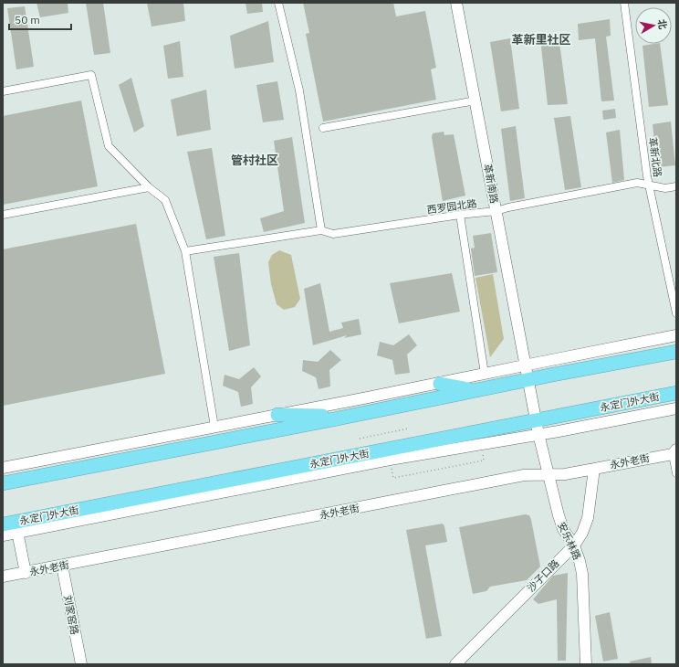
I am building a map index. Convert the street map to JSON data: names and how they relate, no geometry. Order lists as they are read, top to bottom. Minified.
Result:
{"streets":{"highway":["永定门外大街"],"street":["革新北路","革新南路","西罗园北路","永外老街","安乐林路","沙子口路","刘家窑路"]},"crossings":[["革新北路","西罗园北路"],["革新南路","西罗园北路"],["革新南路","安乐林路"],["永定门外大街","安乐林路"],["永外老街","安乐林路"],["永外老街","沙子口路"],["永外老街","刘家窑路"],["安乐林路","沙子口路"]],"districts":["革新里社区","管村社区"],"scale_bar":"50 m","north":"right"}
